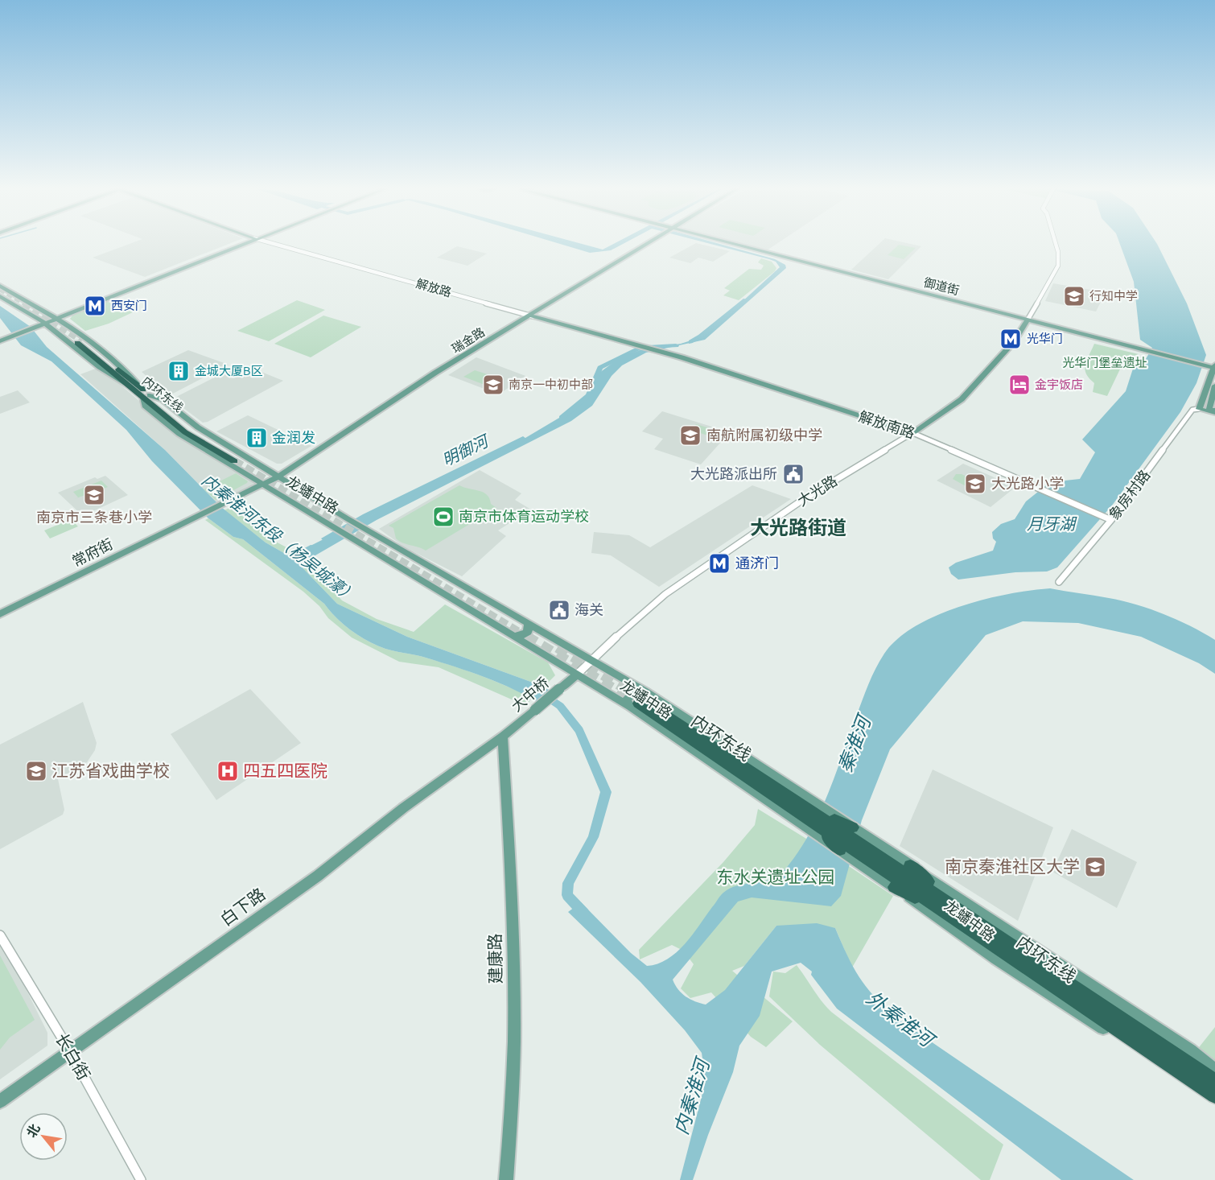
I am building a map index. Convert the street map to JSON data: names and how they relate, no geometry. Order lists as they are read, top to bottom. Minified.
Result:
{"streets":{"highway":["内环东线"],"main road":["御道街","龙蟠中路","常府街","大中桥","白下路","建康路"],"street":["解放路","解放南路","大光路","象房村路","长白街"]},"crossings":[["解放路","常府街"],["内环东线","龙蟠中路"],["解放南路","大光路"],["解放南路","象房村路"],["大光路","龙蟠中路"],["大光路","大中桥"],["龙蟠中路","常府街"],["龙蟠中路","大中桥"],["大中桥","白下路"],["大中桥","建康路"],["白下路","建康路"],["白下路","长白街"]],"districts":["大光路街道"],"water":["明御河","月牙湖","内秦淮河东段（杨吴城濠）","秦淮河","外秦淮河","内秦淮河"],"parks":["光华门堡垒遗址","东水关遗址公园"],"places":{"school or university":["行知中学","南京一中初中部","南航附属初级中学","大光路小学","南京市三条巷小学","江苏省戏曲学校","南京秦淮社区大学"],"metro station":["西安门","光华门","通济门"],"building":["金城大厦B区","金润发"],"hotel":["金宇饭店"],"public building":["大光路派出所","海关"],"sports":["南京市体育运动学校"],"hospital":["四五四医院"]},"north":"top left"}
